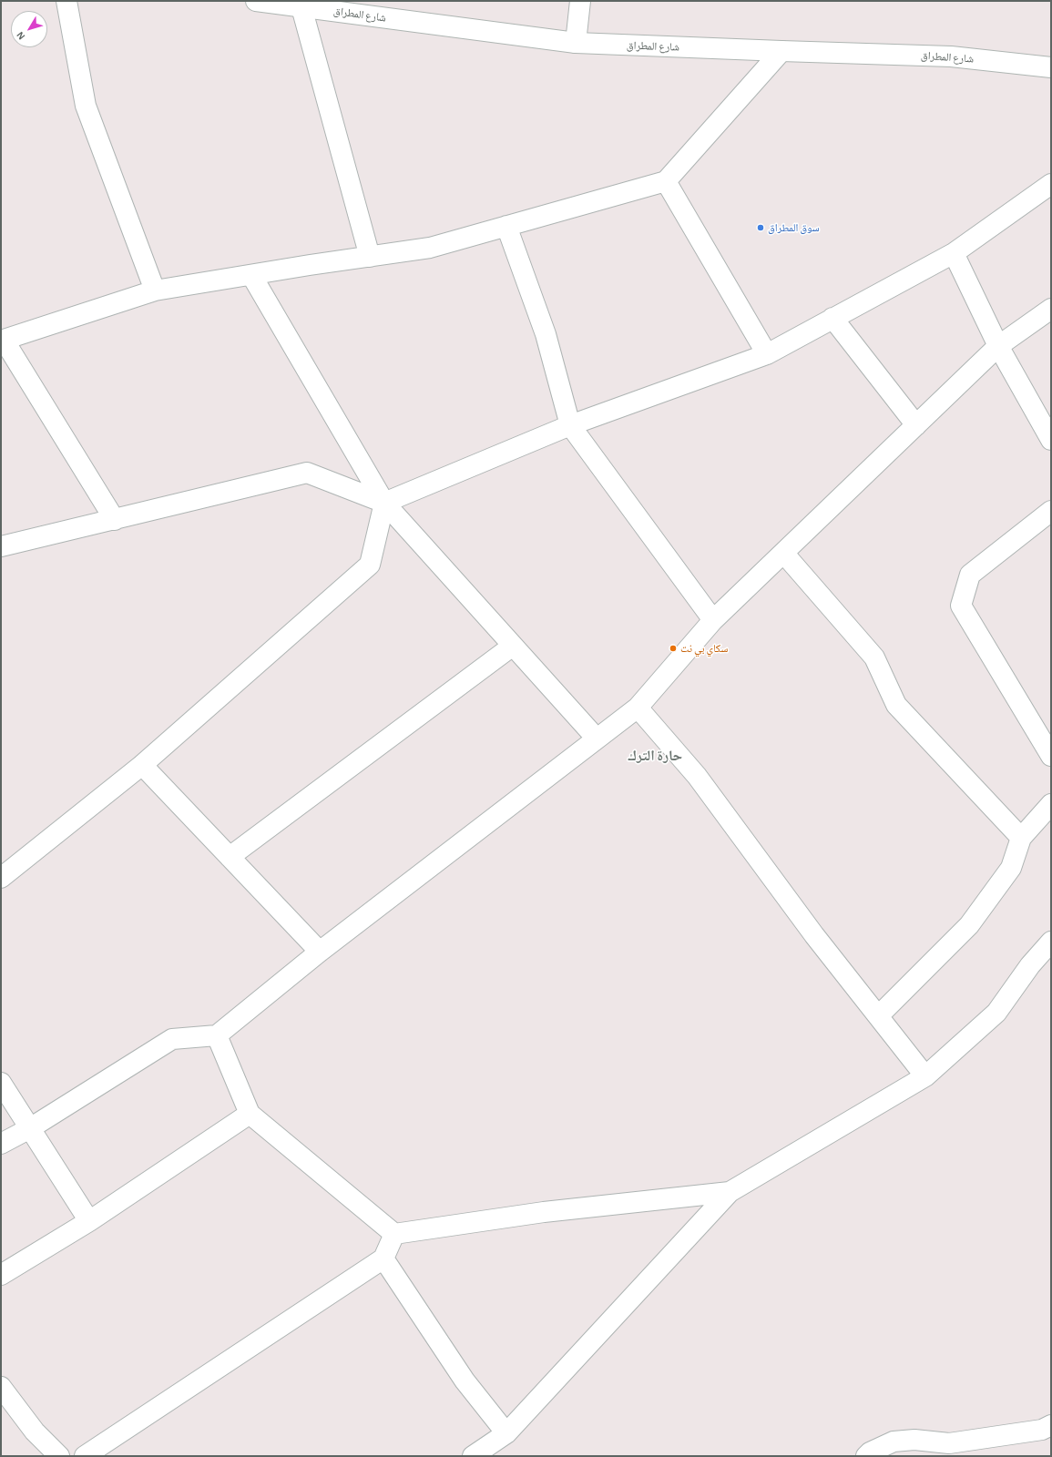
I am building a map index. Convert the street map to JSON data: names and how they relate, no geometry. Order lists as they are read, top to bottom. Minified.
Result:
{"streets":{"street":["شارع المطراق"]},"districts":["حارة الترك"],"places":["سوق المطراق","سكاي بي نت"],"north":"bottom left"}
